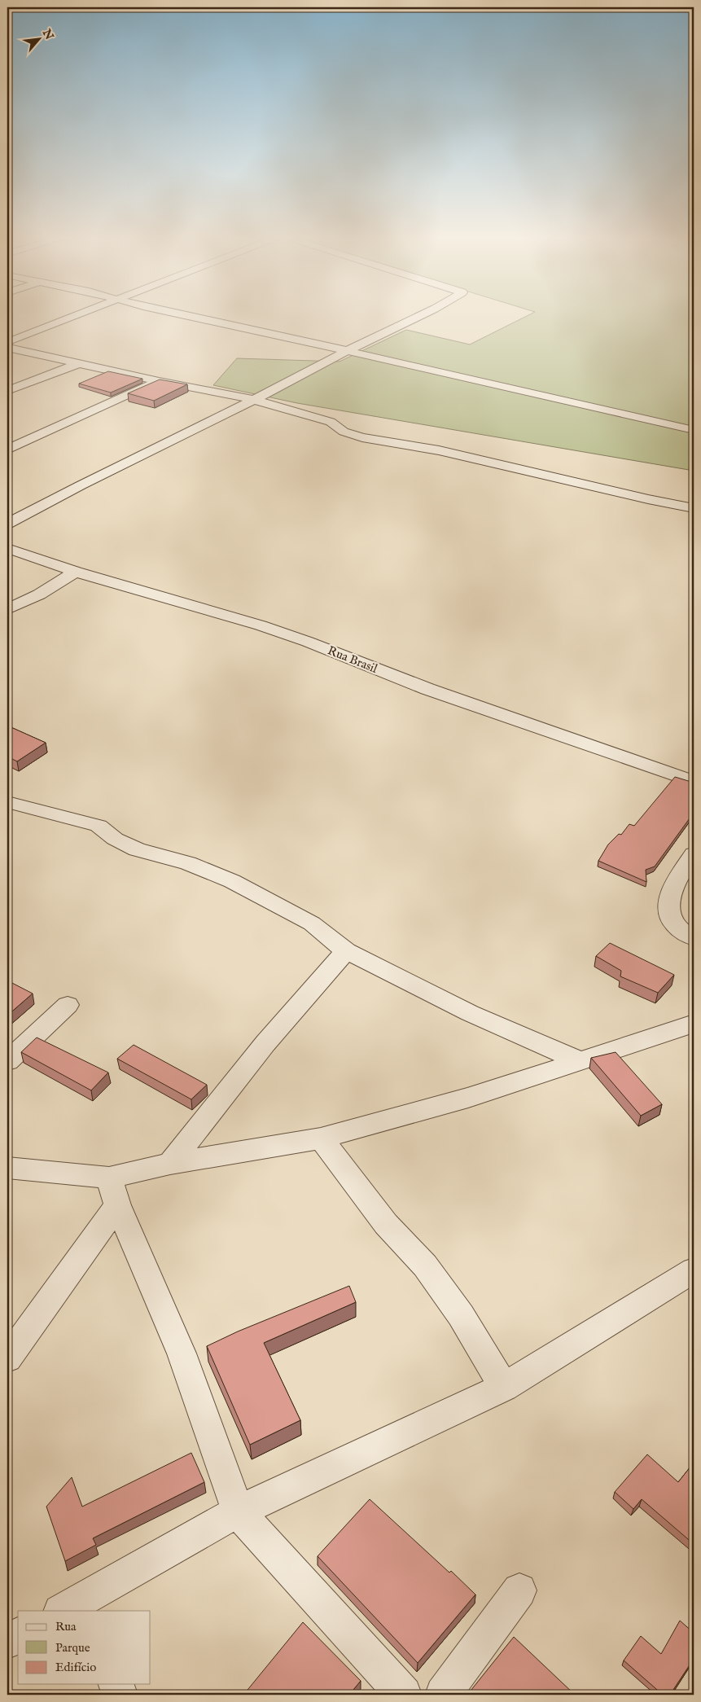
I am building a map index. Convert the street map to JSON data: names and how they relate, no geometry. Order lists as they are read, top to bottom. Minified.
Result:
{"streets":{"street":["Rua Brasil"]},"legend":["Rua","Parque","Edifício"],"north":"top right"}
